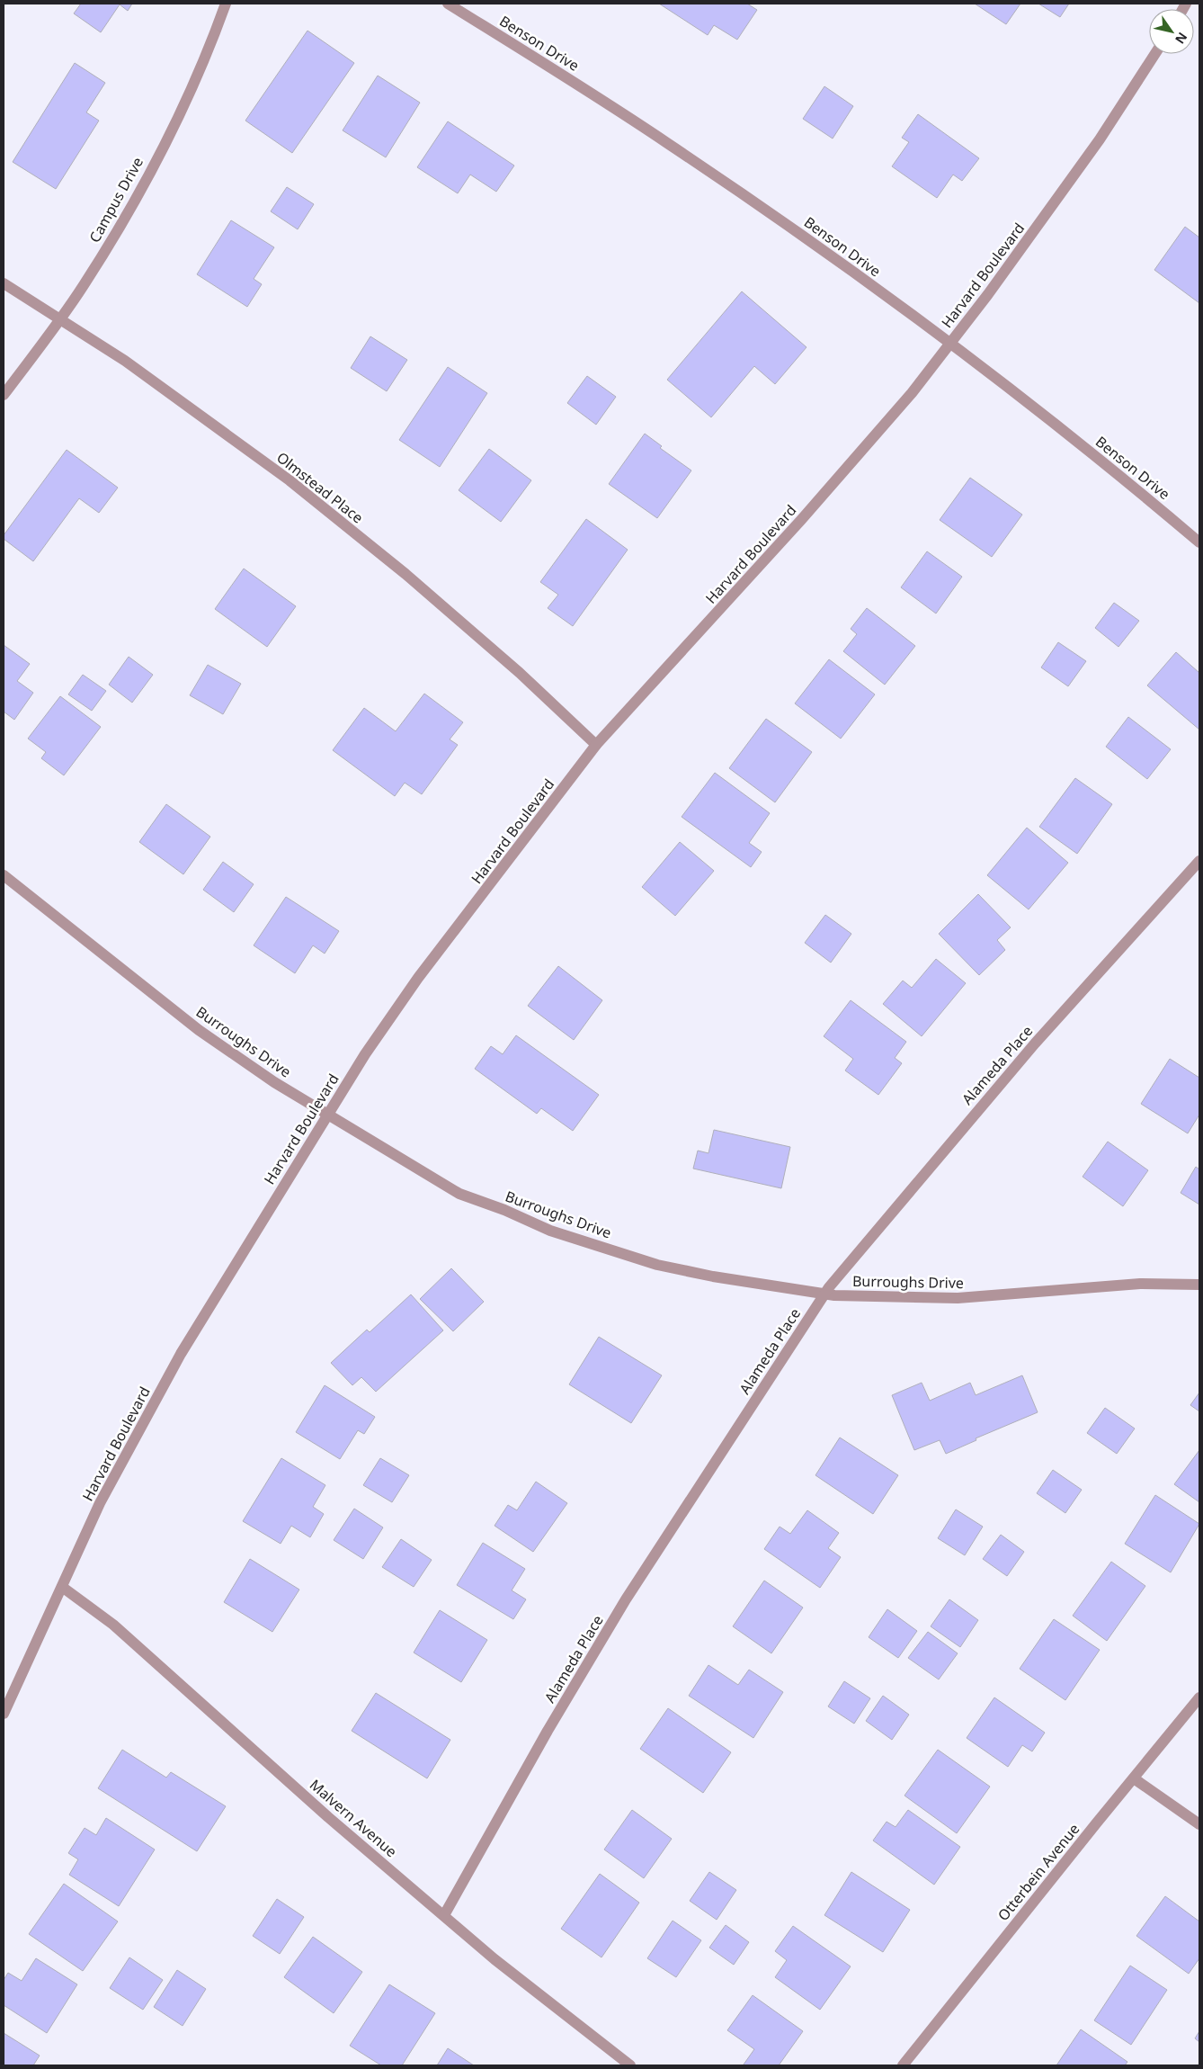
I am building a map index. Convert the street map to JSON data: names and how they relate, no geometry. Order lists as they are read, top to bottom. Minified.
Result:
{"streets":{"street":["Benson Drive","Campus Drive","Harvard Boulevard","Olmstead Place","Burroughs Drive","Alameda Place","Malvern Avenue","Otterbein Avenue"]},"crossings":[["Benson Drive","Harvard Boulevard"],["Campus Drive","Olmstead Place"],["Harvard Boulevard","Olmstead Place"],["Harvard Boulevard","Burroughs Drive"],["Harvard Boulevard","Malvern Avenue"],["Burroughs Drive","Alameda Place"],["Alameda Place","Malvern Avenue"]],"north":"bottom right"}
